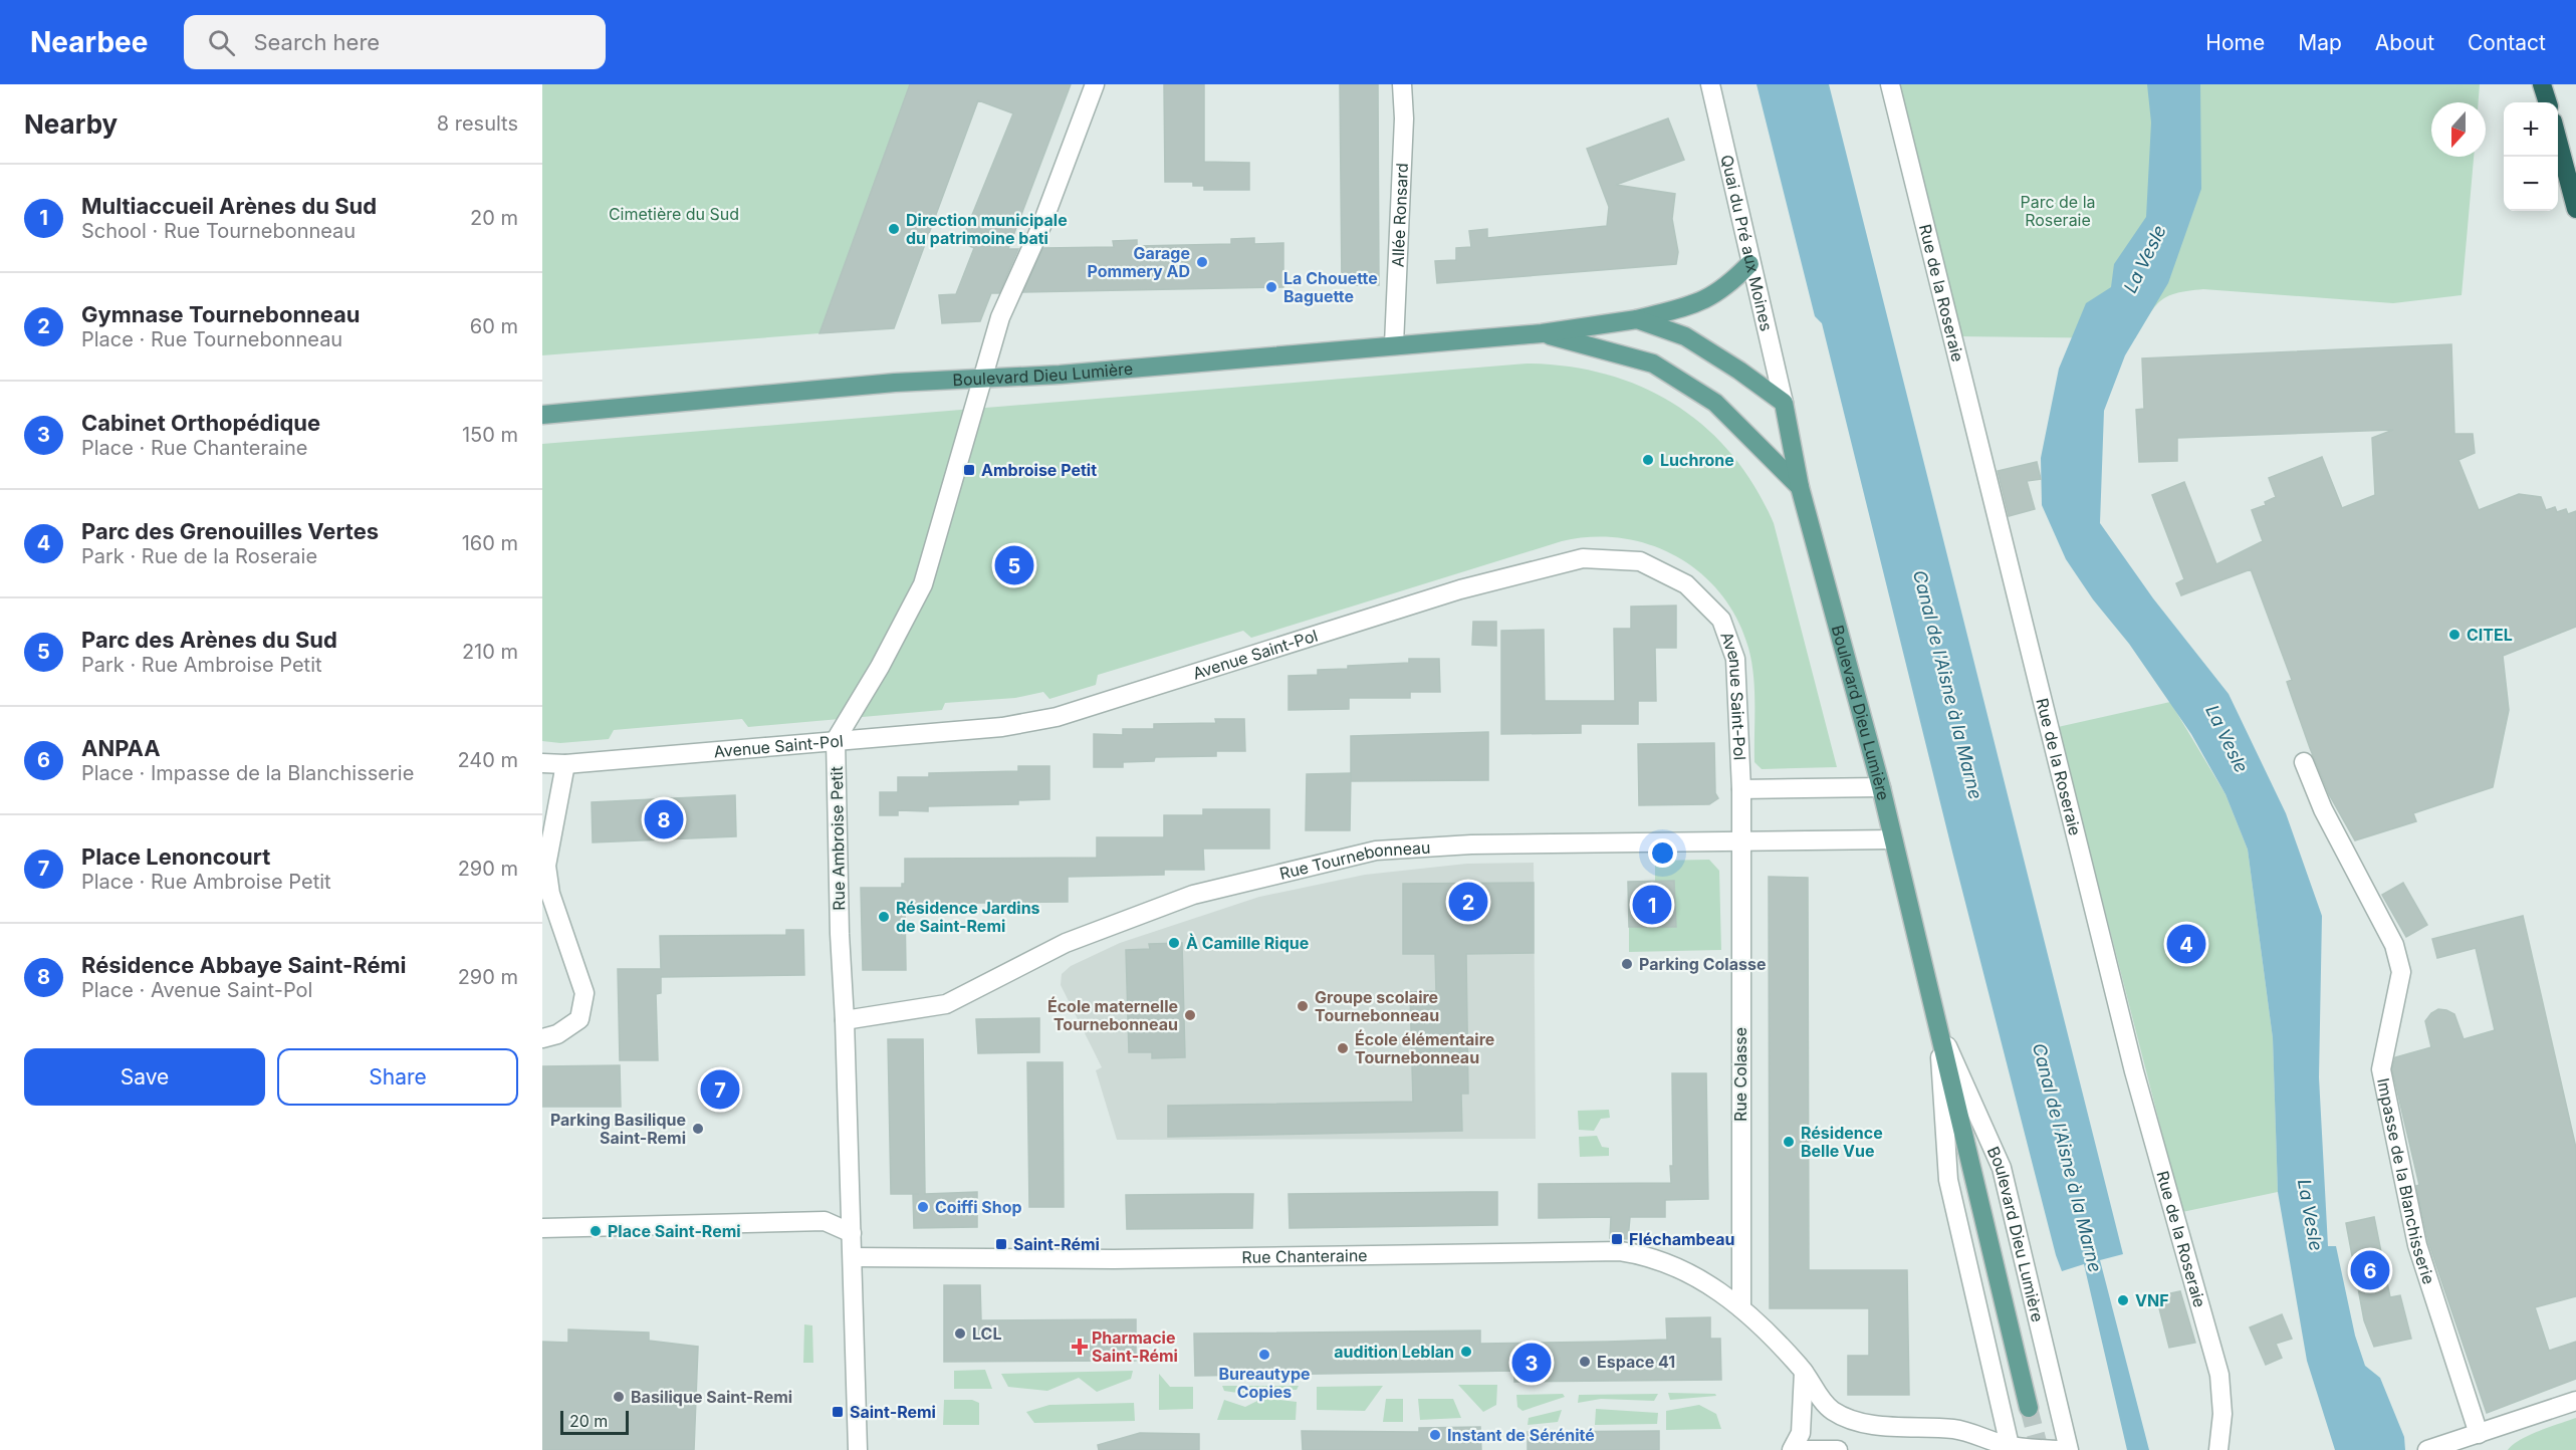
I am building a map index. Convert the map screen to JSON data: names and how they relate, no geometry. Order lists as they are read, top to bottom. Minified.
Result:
{"streets":{"main road":["Boulevard Dieu Lumière"],"street":["Allée Ronsard","Quai du Pré aux Moines","Rue de la Roseraie","Avenue Saint-Pol","Rue Ambroise Petit","Rue Tournebonneau","Rue Colasse","Impasse de la Blanchisserie","Rue Chanteraine"]},"crossings":[["Allée Ronsard","Boulevard Dieu Lumière"],["Quai du Pré aux Moines","Boulevard Dieu Lumière"],["Boulevard Dieu Lumière","Rue Tournebonneau"],["Boulevard Dieu Lumière","Rue Chanteraine"],["Avenue Saint-Pol","Rue Ambroise Petit"],["Avenue Saint-Pol","Rue Tournebonneau"],["Avenue Saint-Pol","Rue Colasse"],["Rue Ambroise Petit","Rue Tournebonneau"],["Rue Ambroise Petit","Rue Chanteraine"],["Rue Tournebonneau","Rue Colasse"],["Rue Colasse","Rue Chanteraine"]],"water":["La Vesle","Canal de l'Aisne à la Marne"],"parks":["Parc de la Roseraie","Cimetière du Sud"],"places":{"other":["Direction municipale du patrimoine bati","Garage Pommery AD","La Chouette Baguette","Luchrone","CITEL","Résidence Jardins de Saint-Remi","À Camille Rique","Parking Colasse","Groupe scolaire Tournebonneau","École maternelle Tournebonneau","École élémentaire Tournebonneau","Parking Basilique Saint-Remi","Résidence Belle Vue","Coiffi Shop","Place Saint-Remi","VNF","LCL","audition Leblan","Bureautype Copies","Espace 41","Basilique Saint-Remi","Instant de Sérénité"],"transit":["Ambroise Petit","Fléchambeau","Saint-Rémi","Saint-Remi"],"health":["Pharmacie Saint-Rémi"]},"scale_bar":"20 m","north":"bottom","page":{"header":"Nearbee","search":"Search here","nav":["Home","Map","About","Contact"],"heading":["Nearby","8 results"],"map_buttons":["+","−"],"list":[{"mark":"1","name":"Multiaccueil Arènes du Sud","note":"School · Rue Tournebonneau","value":"20 m"},{"mark":"2","name":"Gymnase Tournebonneau","note":"Place · Rue Tournebonneau","value":"60 m"},{"mark":"3","name":"Cabinet Orthopédique","note":"Place · Rue Chanteraine","value":"150 m"},{"mark":"4","name":"Parc des Grenouilles Vertes","note":"Park · Rue de la Roseraie","value":"160 m"},{"mark":"5","name":"Parc des Arènes du Sud","note":"Park · Rue Ambroise Petit","value":"210 m"},{"mark":"6","name":"ANPAA","note":"Place · Impasse de la Blanchisserie","value":"240 m"},{"mark":"7","name":"Place Lenoncourt","note":"Place · Rue Ambroise Petit","value":"290 m"},{"mark":"8","name":"Résidence Abbaye Saint-Rémi","note":"Place · Avenue Saint-Pol","value":"290 m"}],"pins":["5","8","2","1","4","7","6","3"],"buttons":["Save","Share"],"scale":"20 m"}}
